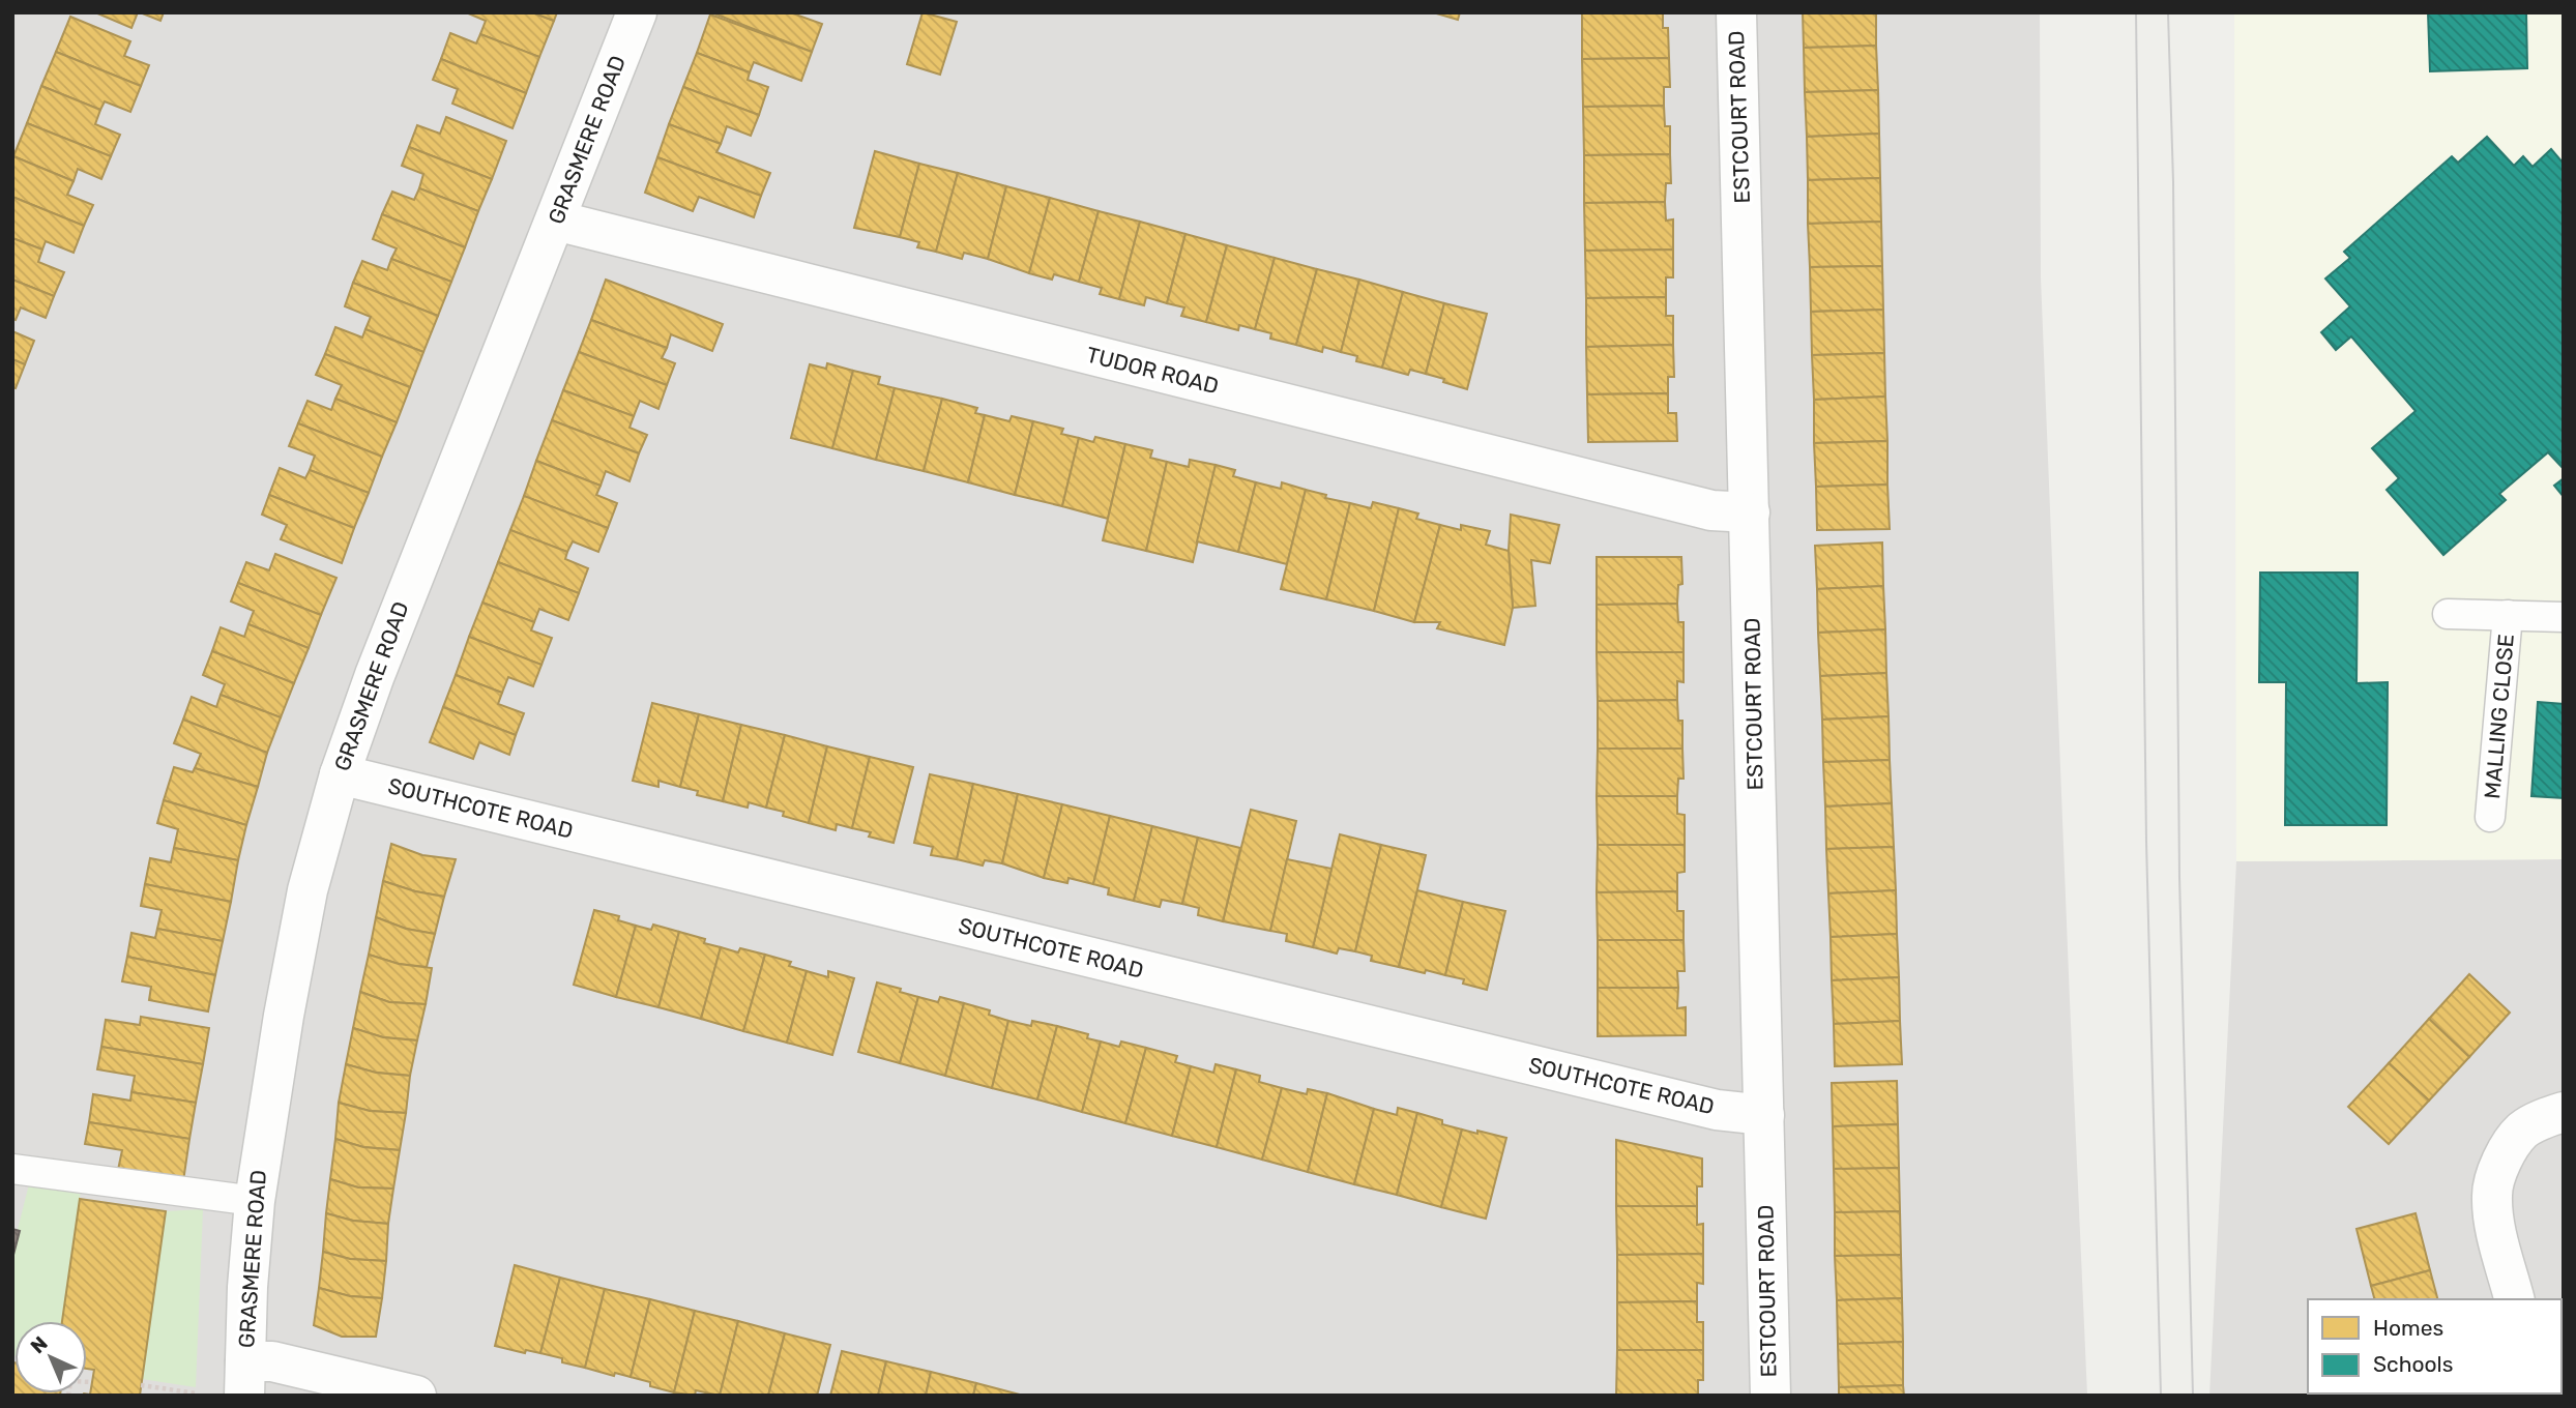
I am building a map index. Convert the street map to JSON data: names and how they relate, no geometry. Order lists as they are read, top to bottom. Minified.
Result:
{"streets":{"street":["ESTCOURT ROAD","GRASMERE ROAD","TUDOR ROAD","SOUTHCOTE ROAD"],"lane":["MALLING CLOSE"]},"crossings":[["ESTCOURT ROAD","TUDOR ROAD"],["ESTCOURT ROAD","SOUTHCOTE ROAD"],["GRASMERE ROAD","TUDOR ROAD"],["GRASMERE ROAD","SOUTHCOTE ROAD"]],"legend":["Homes","Schools"],"north":"top left"}
